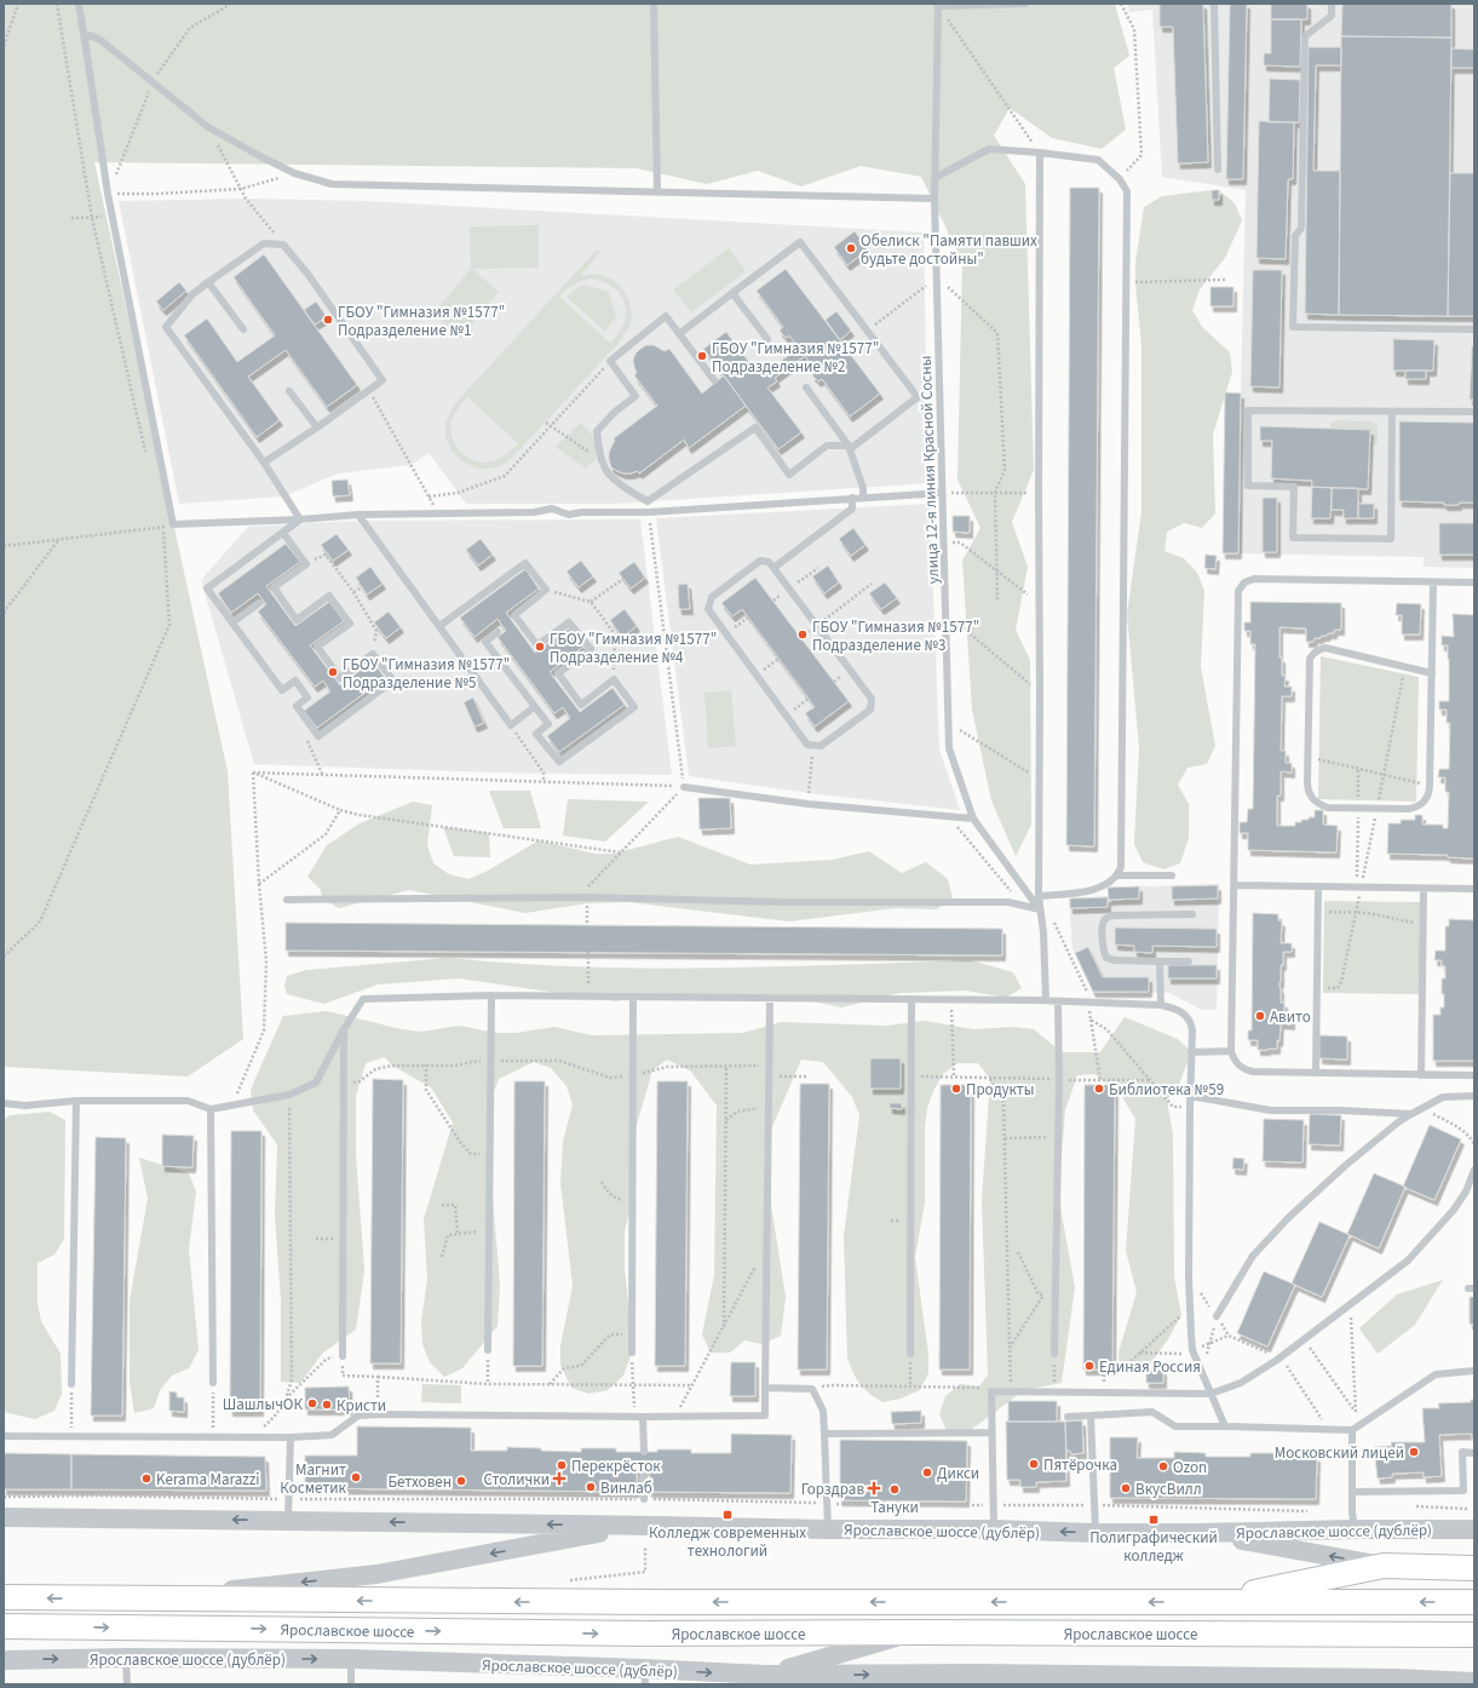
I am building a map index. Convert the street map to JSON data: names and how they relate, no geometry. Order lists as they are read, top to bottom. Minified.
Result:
{"streets":{"main road":["Ярославское шоссе"],"street":["Ярославское шоссе (дублёр)"],"lane":["улица 12-я линия Красной Сосны"]},"places":{"other":["Обелиск \"Памяти павших будьте достойны\"","ГБОУ \"Гимназия №1577\" Подразделение №1","ГБОУ \"Гимназия №1577\" Подразделение №2","ГБОУ \"Гимназия №1577\" Подразделение №3","ГБОУ \"Гимназия №1577\" Подразделение №4","ГБОУ \"Гимназия №1577\" Подразделение №5","Авито","Продукты","Библиотека №59","Единая Россия","ШашлычОК","Кристи","Московский лицей","Пятёрочка","Перекрёсток","Ozon","Дикси","Магнит Косметик","Kerama Marazzi","Бетховен","Винлаб","ВкусВилл","Тануки"],"health":["Столички","Горздрав"],"transit":["Колледж современных технологий","Полиграфический колледж"]}}
